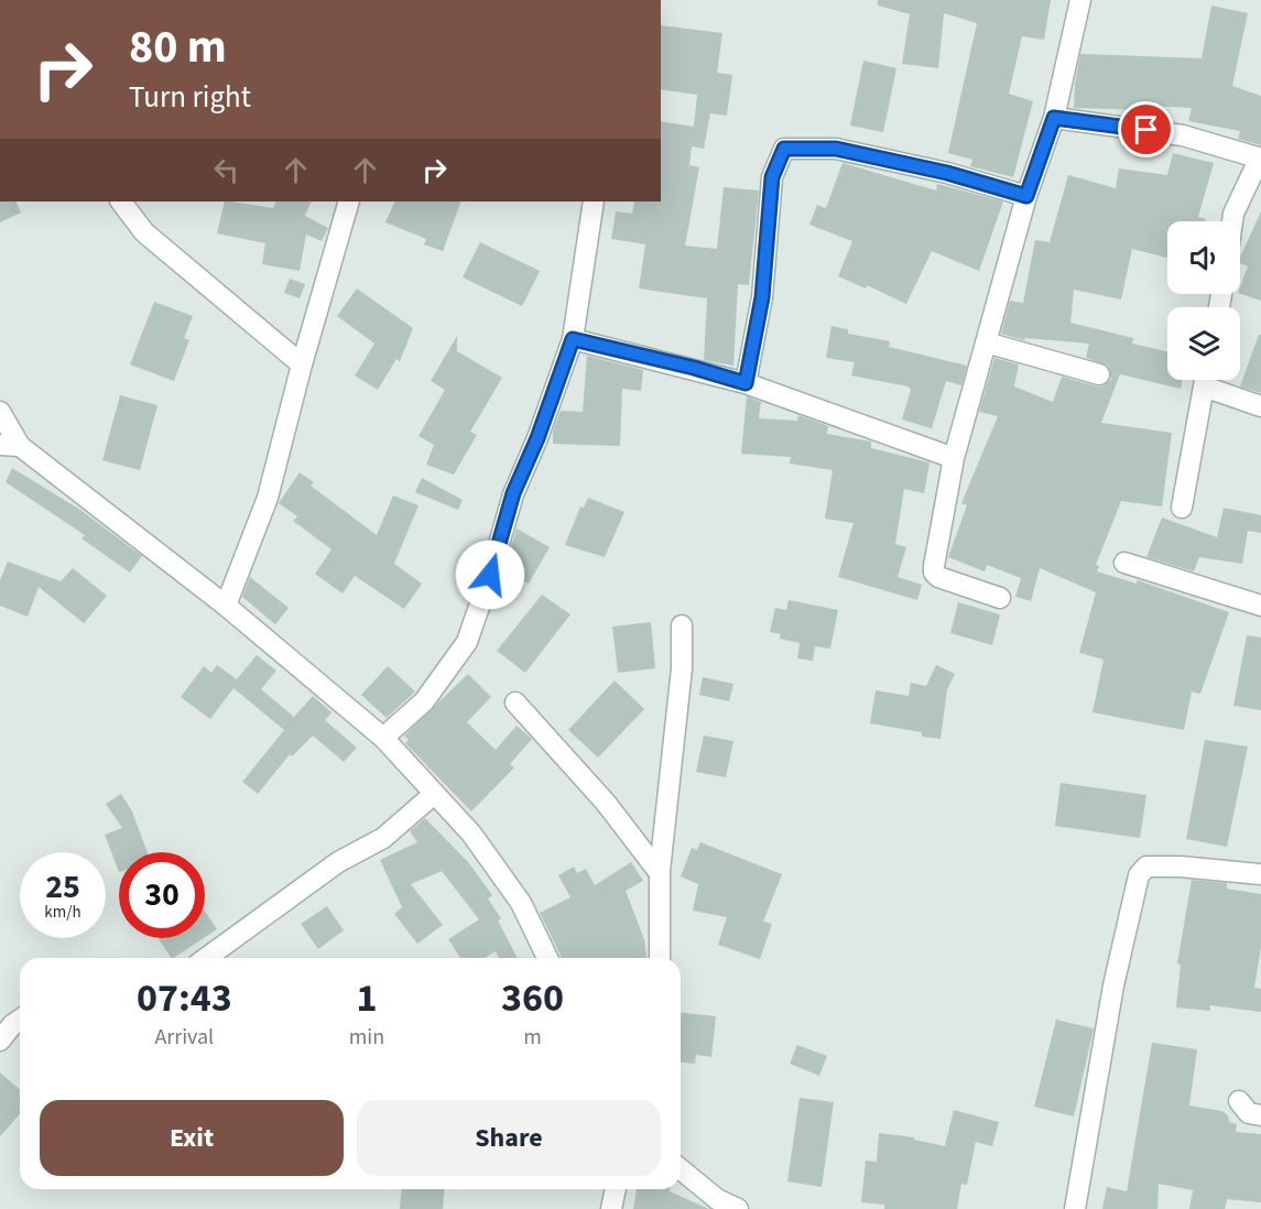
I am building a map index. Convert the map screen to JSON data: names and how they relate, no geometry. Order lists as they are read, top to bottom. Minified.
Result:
{"page":{"turn":["80 m","Turn right"],"speed":"25 km/h","limit":"30","eta":["07:43","Arrival","1","min","360","m"],"buttons":["Exit","Share"]}}
